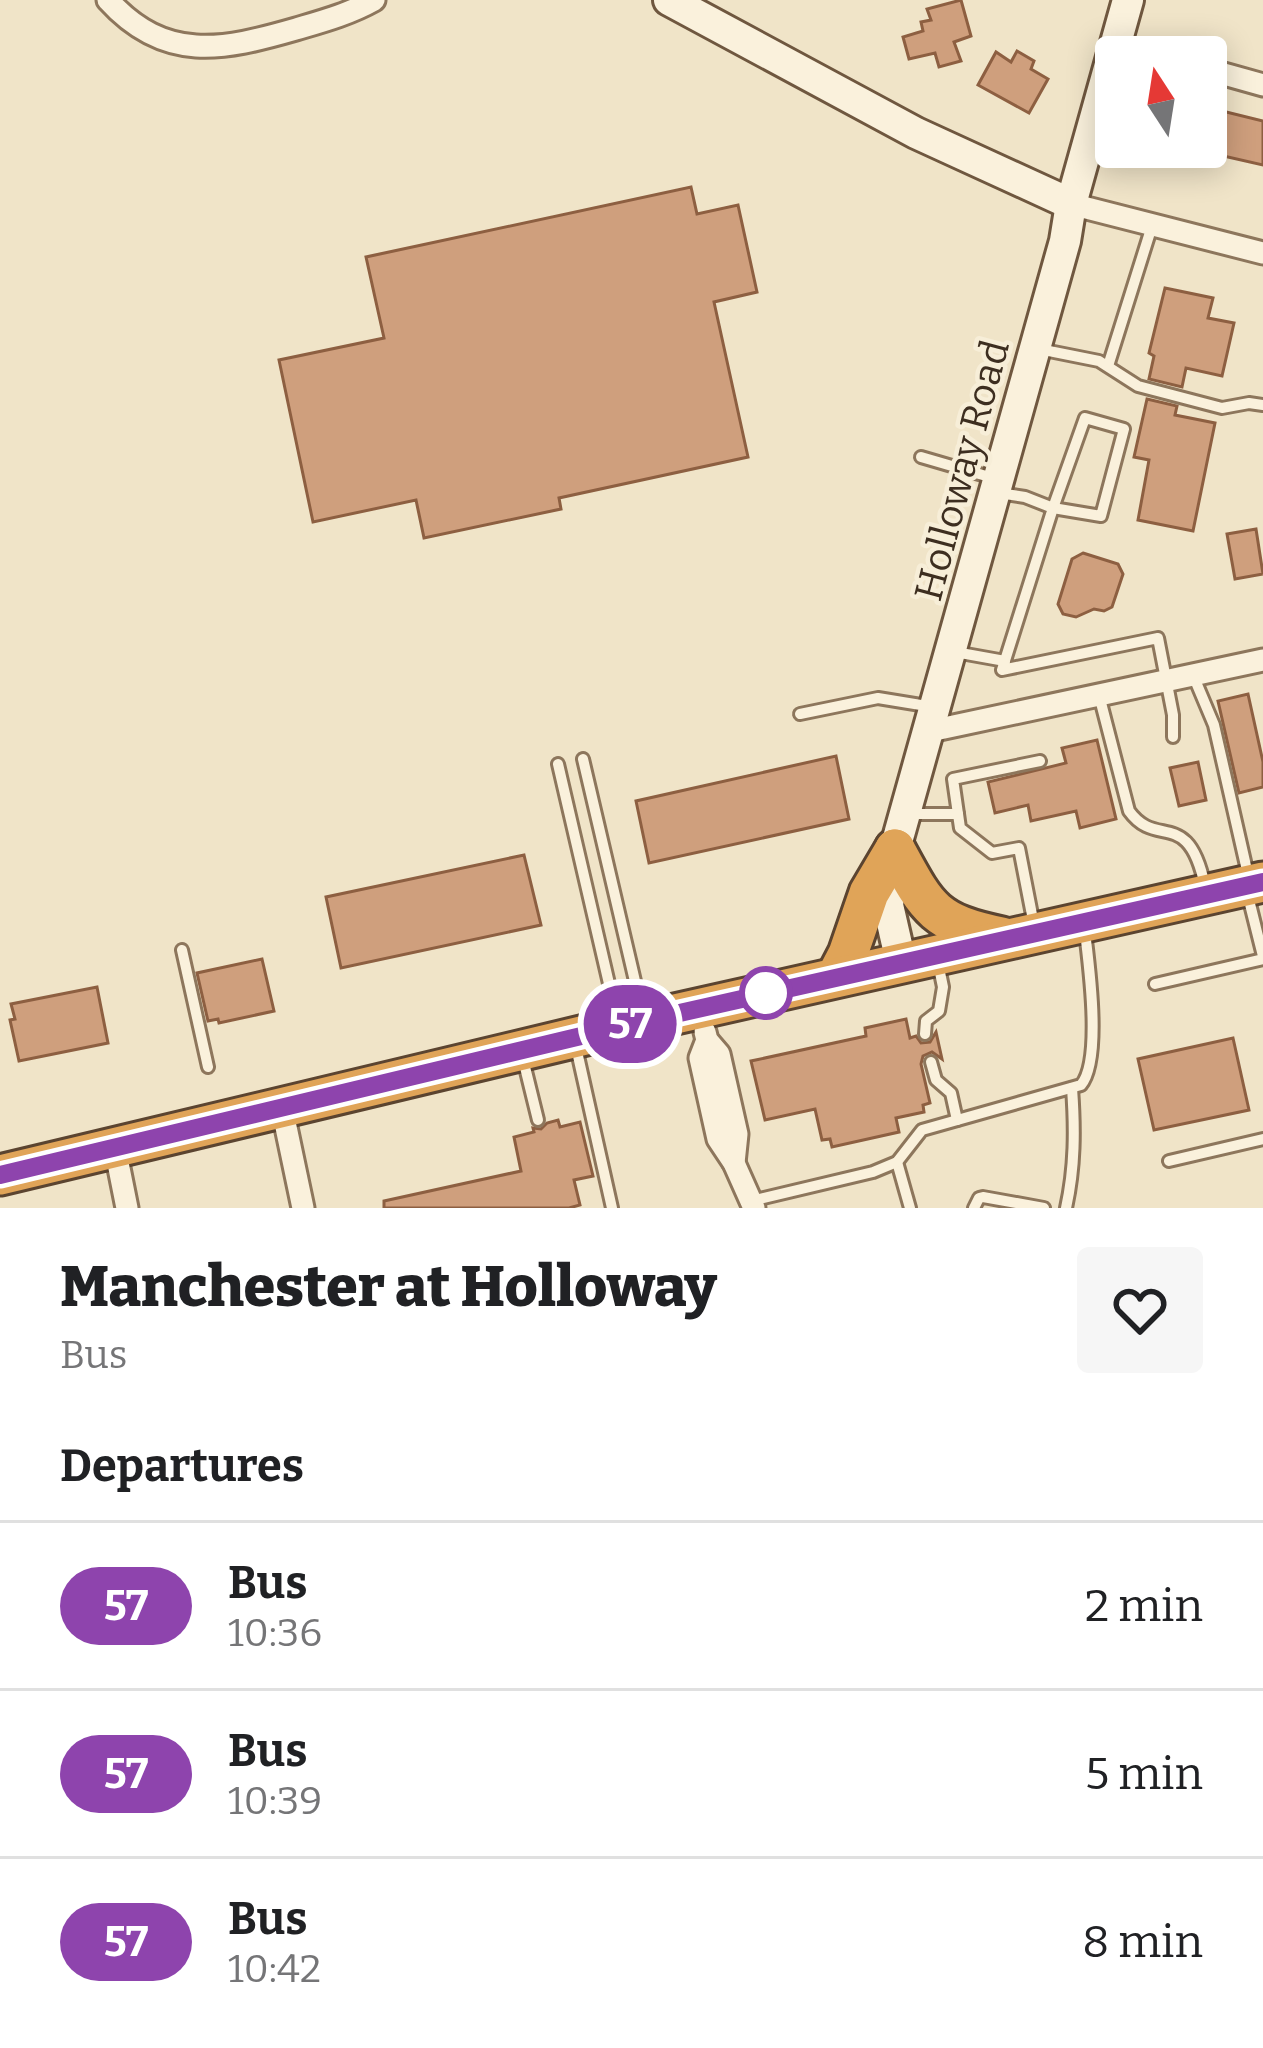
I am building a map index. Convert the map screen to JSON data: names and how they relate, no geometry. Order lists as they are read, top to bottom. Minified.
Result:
{"streets":{"street":["Holloway Road"]},"lines":["bus line 57"],"north":"top","page":{"on_map":"57","heading":[["Manchester at Holloway","Bus"],"Departures"],"list":[{"mark":"57","name":"Bus","note":"10:36","value":"2 min"},{"mark":"57","name":"Bus","note":"10:39","value":"5 min"},{"mark":"57","name":"Bus","note":"10:42","value":"8 min"}]}}
